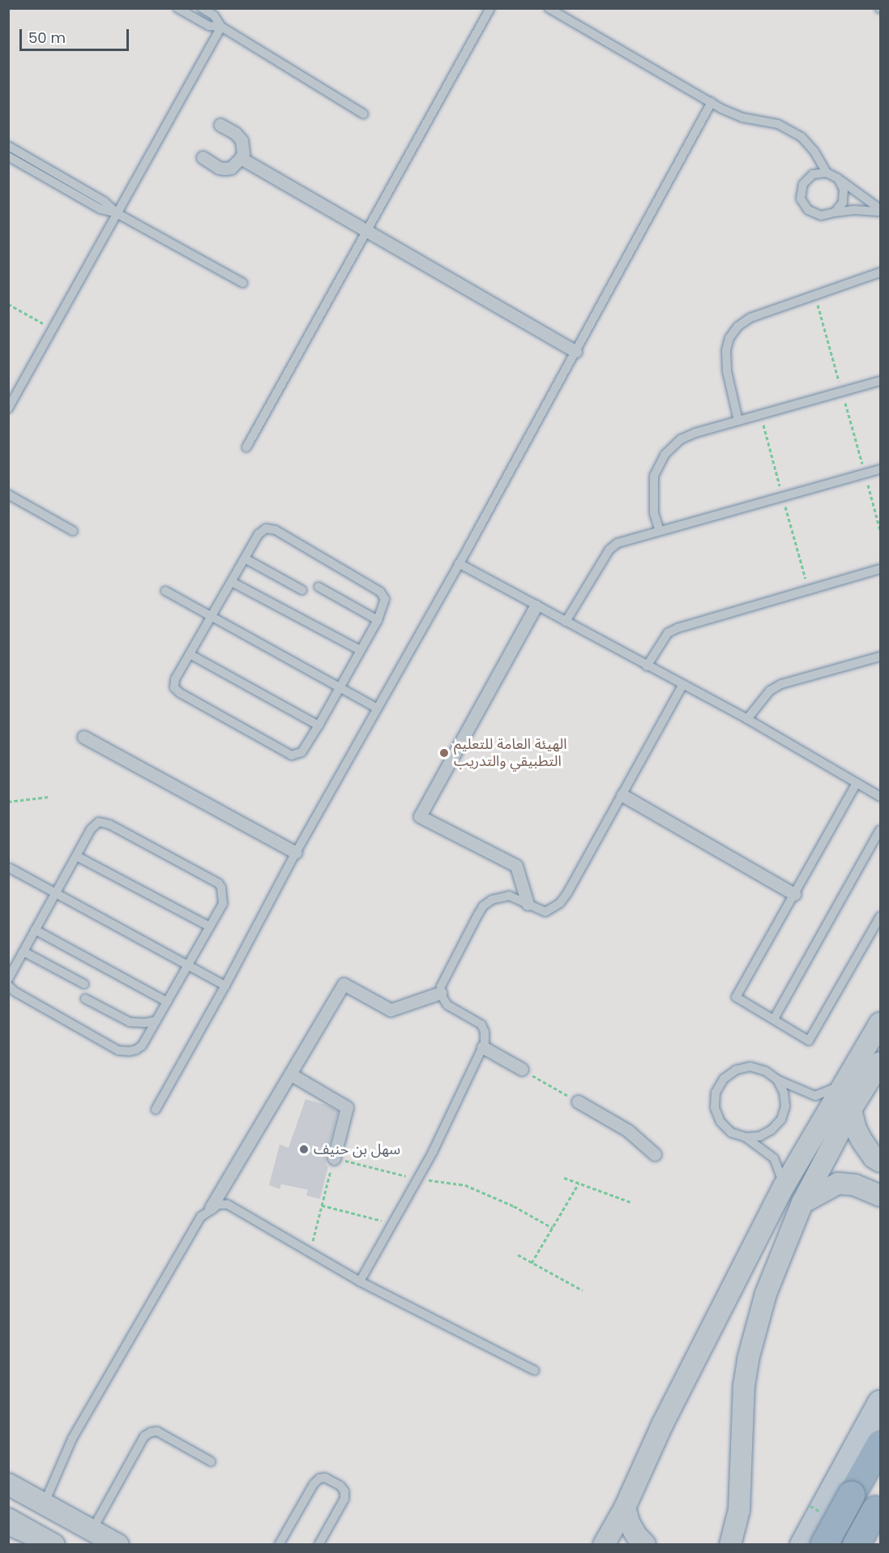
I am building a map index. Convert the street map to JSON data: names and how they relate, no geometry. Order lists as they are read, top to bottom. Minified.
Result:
{"places":["الهيئة العامة للتعليم التطبيقي والتدريب","سهل بن حنيف"],"scale_bar":"50 m"}
